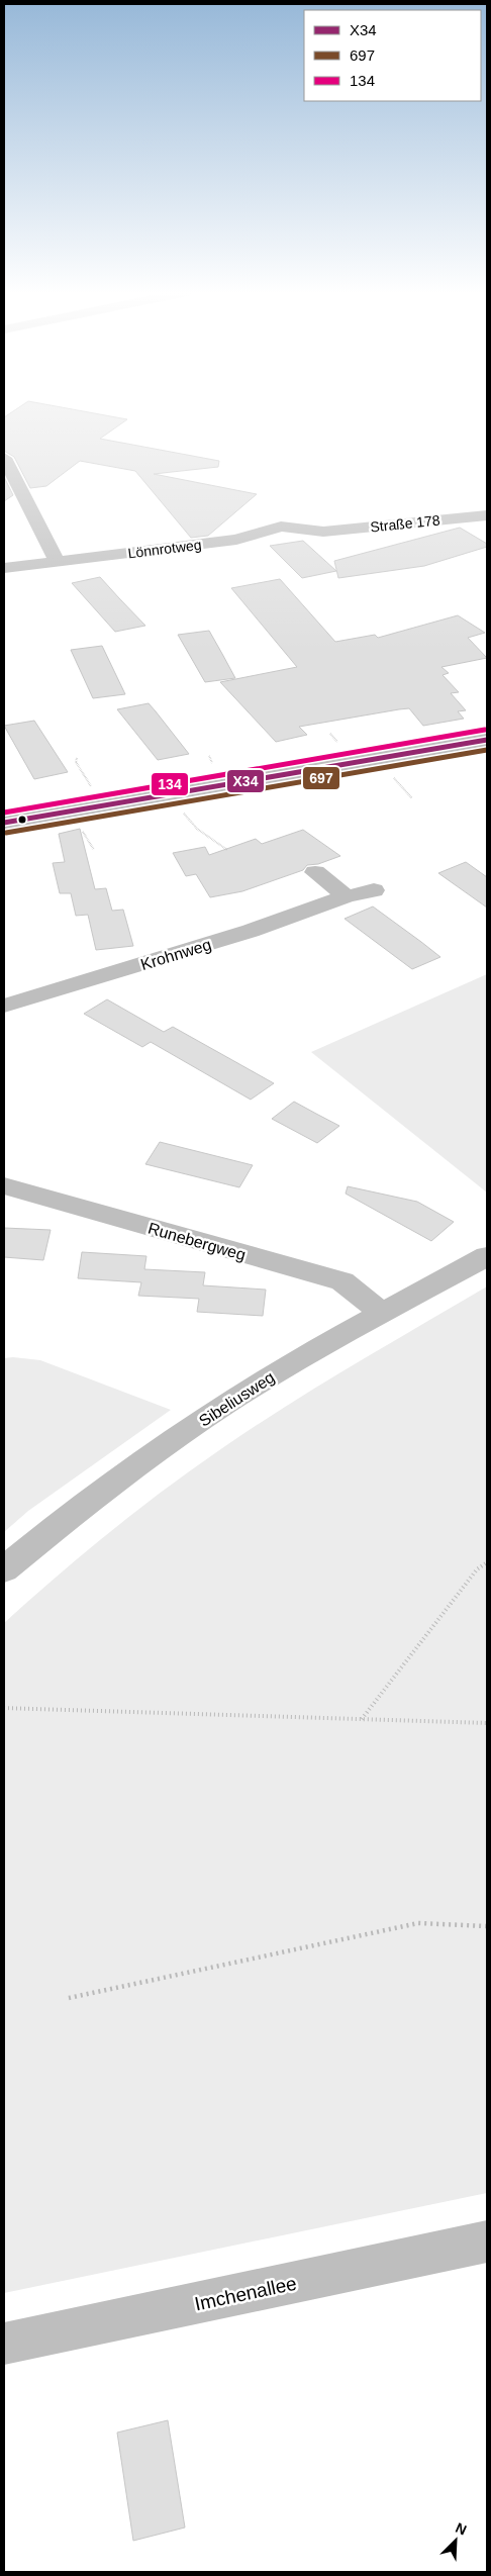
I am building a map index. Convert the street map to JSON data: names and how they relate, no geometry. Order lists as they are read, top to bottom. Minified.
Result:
{"streets":{"street":["Straße 178","Lönnrotweg","Krohnweg","Runebergweg","Sibeliusweg","Imchenallee"]},"crossings":[["Straße 178","Lönnrotweg"],["Runebergweg","Sibeliusweg"]],"lines":["transit line 134","transit line X34","transit line 697"],"legend":["X34","697","134"],"north":"top right"}
